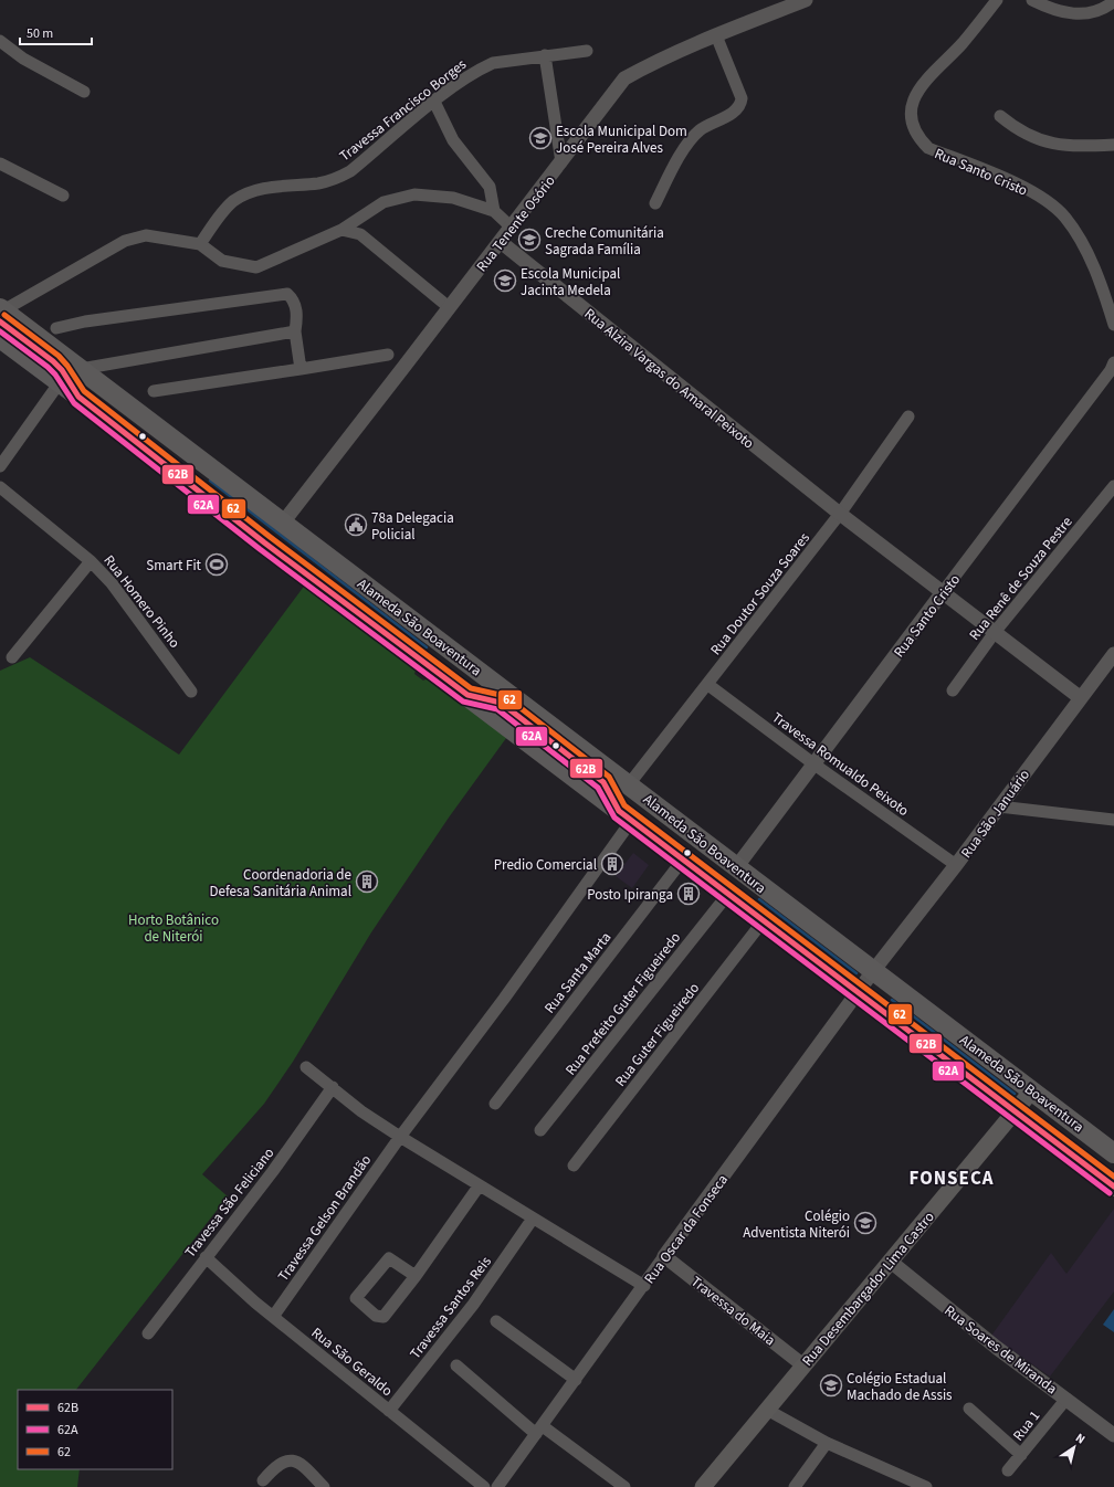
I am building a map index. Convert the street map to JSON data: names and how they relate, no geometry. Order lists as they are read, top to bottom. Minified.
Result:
{"streets":{"highway":["Alameda São Boaventura"],"main road":["Rua Desembargador Lima Castro"],"street":["Travessa Francisco Borges","Rua Santo Cristo","Rua Tenente Osório","Rua Alzira Vargas do Amaral Peixoto","Rua Renê de Souza Pestre","Rua Doutor Souza Soares","Rua Homero Pinho","Travessa Romualdo Peixoto","Rua São Januário","Rua Santa Marta","Rua Prefeito Guter Figueiredo","Rua Guter Figueiredo","Travessa São Feliciano","Travessa Gelson Brandão","Rua Oscar da Fonseca","Travessa Santos Reis","Travessa do Maia","Rua Soares de Miranda","Rua São Geraldo","Rua 1"]},"crossings":[["Rua Santo Cristo","Rua Alzira Vargas do Amaral Peixoto"],["Rua Santo Cristo","Alameda São Boaventura"],["Rua Santo Cristo","Travessa Romualdo Peixoto"],["Rua Tenente Osório","Rua Alzira Vargas do Amaral Peixoto"],["Rua Tenente Osório","Alameda São Boaventura"],["Rua Alzira Vargas do Amaral Peixoto","Rua Renê de Souza Pestre"],["Rua Alzira Vargas do Amaral Peixoto","Rua Doutor Souza Soares"],["Rua Alzira Vargas do Amaral Peixoto","Rua São Januário"],["Rua Doutor Souza Soares","Alameda São Boaventura"],["Rua Doutor Souza Soares","Travessa Romualdo Peixoto"],["Alameda São Boaventura","Rua São Januário"],["Alameda São Boaventura","Rua Santa Marta"],["Alameda São Boaventura","Rua Prefeito Guter Figueiredo"],["Alameda São Boaventura","Rua Guter Figueiredo"],["Alameda São Boaventura","Travessa Gelson Brandão"],["Alameda São Boaventura","Rua Oscar da Fonseca"],["Alameda São Boaventura","Rua Desembargador Lima Castro"],["Travessa Romualdo Peixoto","Rua São Januário"],["Rua São Januário","Rua Oscar da Fonseca"],["Travessa São Feliciano","Rua São Geraldo"],["Travessa Gelson Brandão","Rua São Geraldo"],["Rua Oscar da Fonseca","Travessa do Maia"],["Rua Desembargador Lima Castro","Travessa do Maia"],["Rua Desembargador Lima Castro","Rua Soares de Miranda"],["Travessa Santos Reis","Rua São Geraldo"],["Rua Soares de Miranda","Rua 1"]],"districts":["FONSECA"],"parks":["Horto Botânico de Niterói"],"places":{"school or university":["Escola Municipal Dom José Pereira Alves","Creche Comunitária Sagrada Família","Escola Municipal Jacinta Medela","Colégio Adventista Niterói","Colégio Estadual Machado de Assis"],"public building":["78a Delegacia Policial"],"sports":["Smart Fit"],"building":["Predio Comercial","Coordenadoria de Defesa Sanitária Animal","Posto Ipiranga"]},"lines":["transit line 62","transit line 62B","transit line 62A"],"legend":["62B","62A","62"],"scale_bar":"50 m","north":"top right"}
